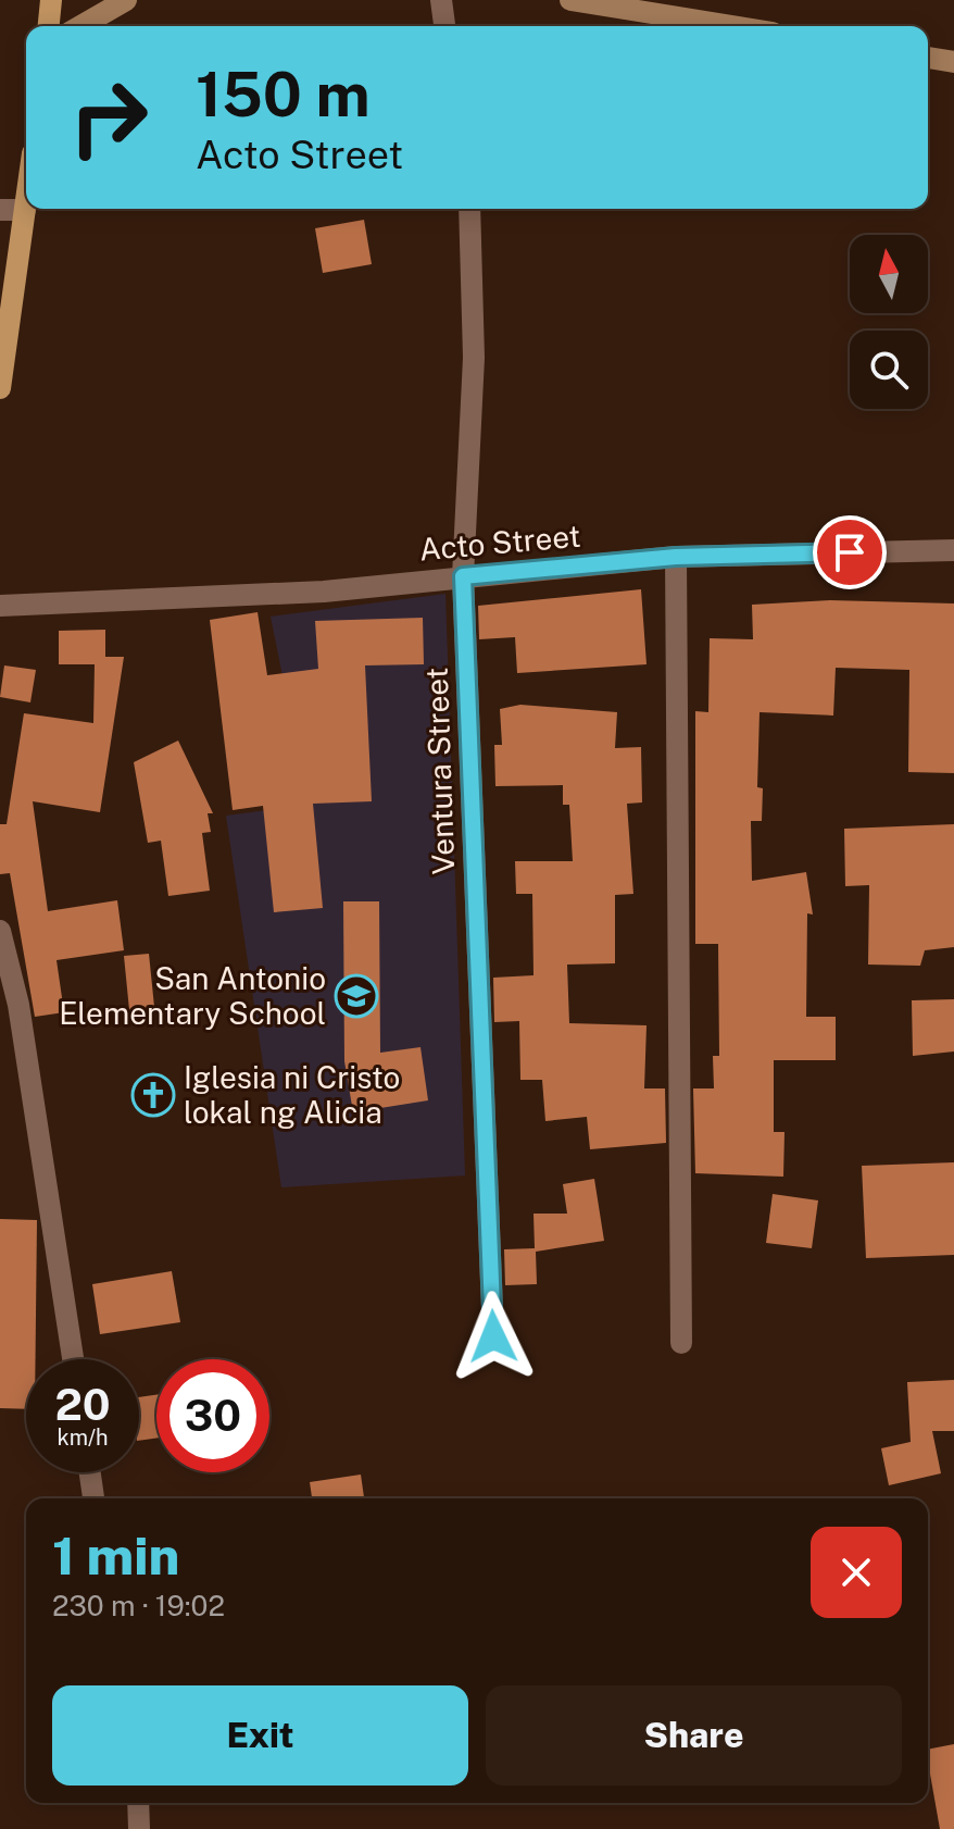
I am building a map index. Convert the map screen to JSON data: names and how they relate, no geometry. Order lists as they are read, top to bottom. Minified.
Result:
{"streets":{"street":["Acto Street","Ventura Street"]},"crossings":[["Acto Street","Ventura Street"]],"places":{"school or university":["San Antonio Elementary School"],"church":["Iglesia ni Cristo lokal ng Alicia"]},"north":"top","page":{"turn":["150 m","Acto Street"],"speed":"20 km/h","limit":"30","heading":["1 min","230 m · 19:02"],"buttons":["Exit","Share"]}}
